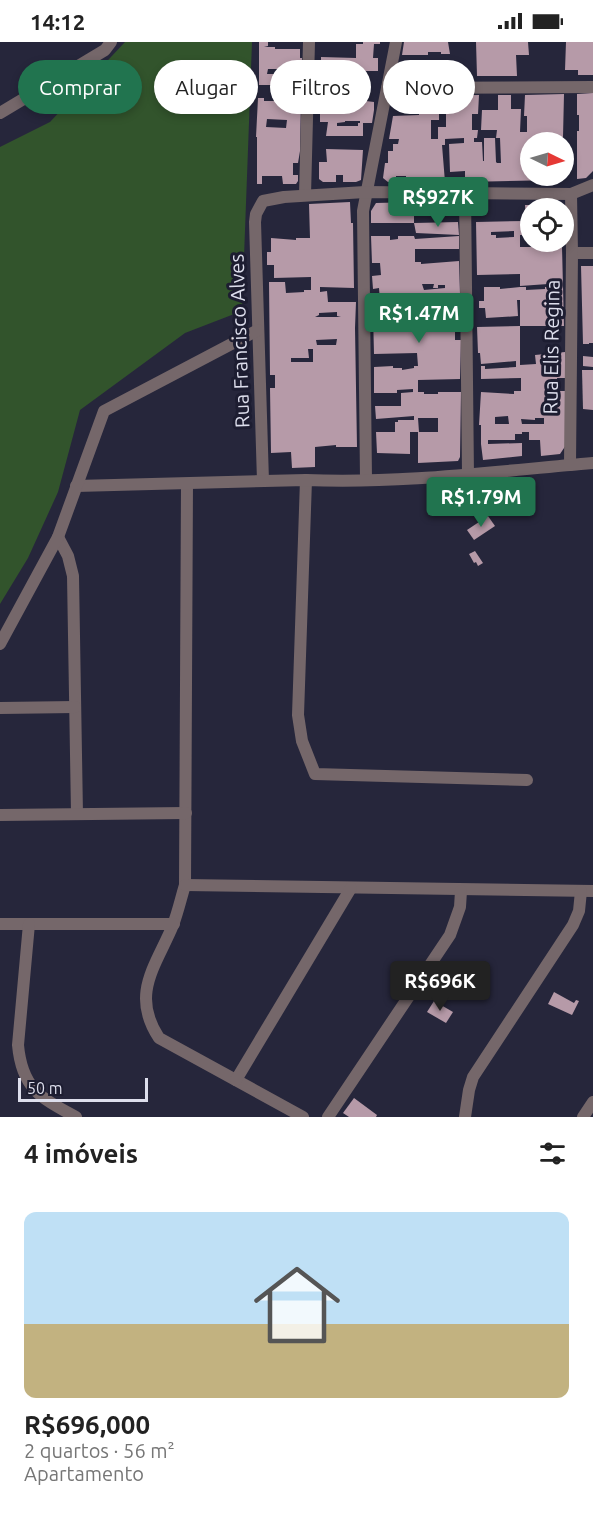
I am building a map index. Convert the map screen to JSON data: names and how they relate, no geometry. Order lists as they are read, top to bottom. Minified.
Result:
{"streets":{"street":["Rua Francisco Alves","Rua Elis Regina"]},"scale_bar":"50 m","north":"right","page":{"status":"14:12","chip":["Comprar","Alugar","Filtros","Novo"],"price":["R$927K","R$1.47M","R$1.79M","R$696K"],"scale":"50 m","heading":"4 imóveis","list":[{"name":"R$696,000","note":"2 quartos · 56 m² · Apartamento"}]}}
